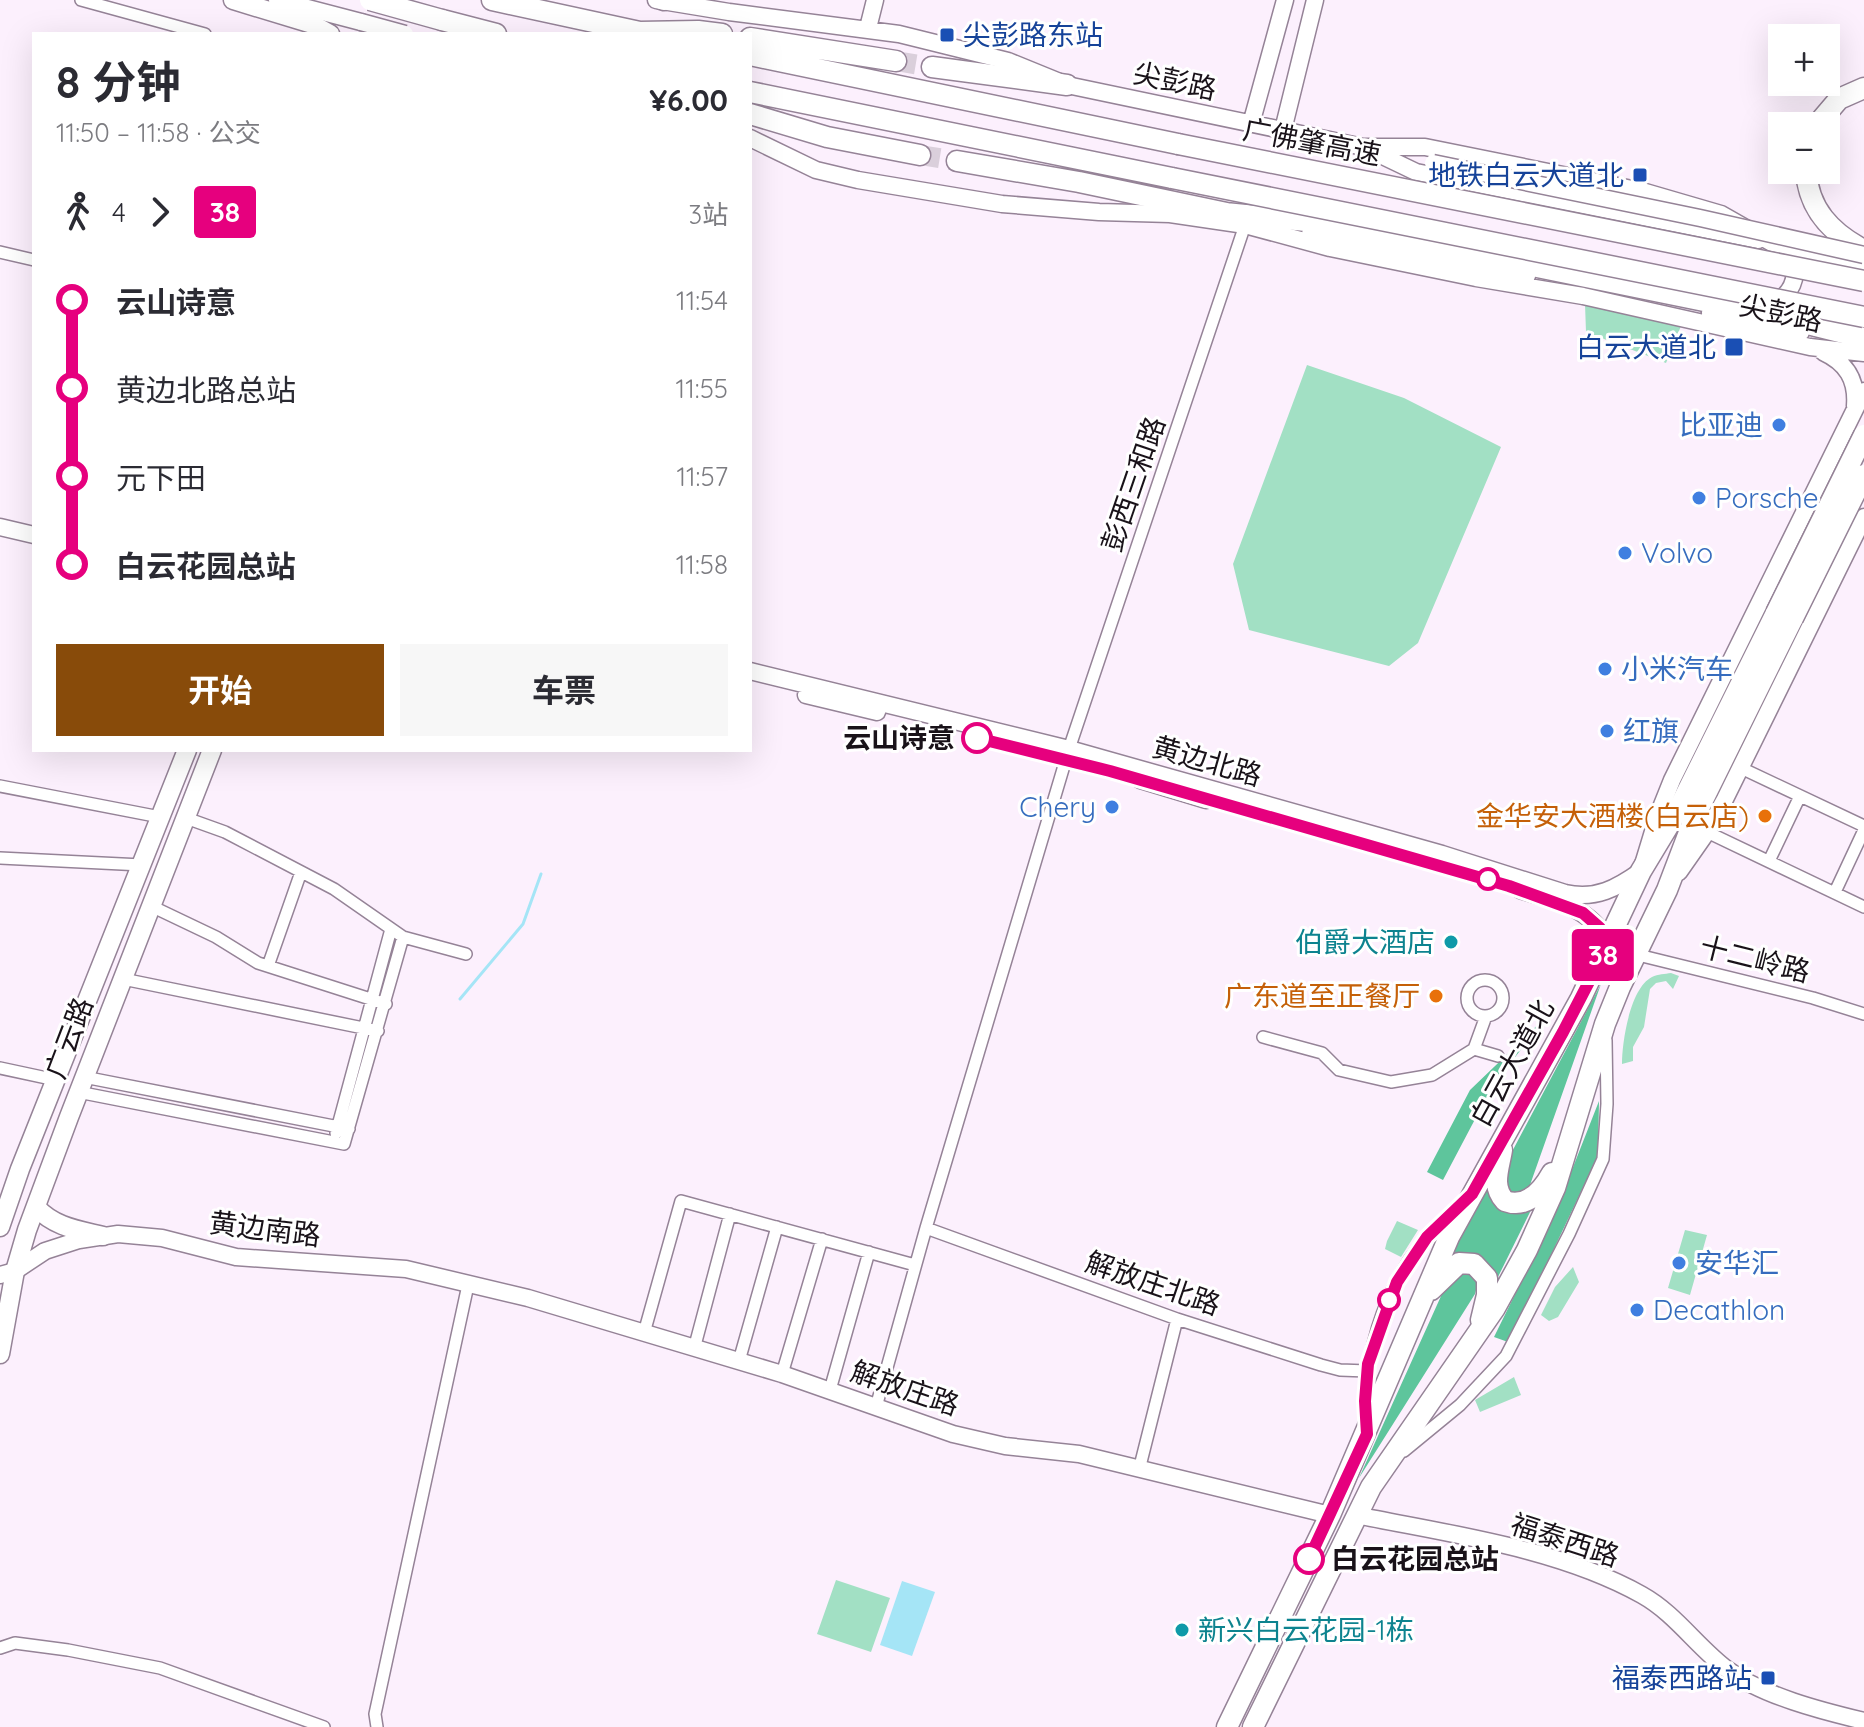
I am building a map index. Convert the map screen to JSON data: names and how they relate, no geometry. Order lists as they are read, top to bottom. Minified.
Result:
{"streets":{"highway":["广佛肇高速","白云大道北"],"main road":["广云路"],"street":["尖彭路","彭西三和路","黄边北路","十二岭路","黄边南路","解放庄北路","解放庄路","福泰西路"]},"crossings":[["尖彭路","彭西三和路"],["彭西三和路","黄边北路"],["彭西三和路","解放庄北路"],["彭西三和路","解放庄路"],["黄边北路","白云大道北"],["十二岭路","白云大道北"],["广云路","黄边南路"],["白云大道北","解放庄路"],["白云大道北","福泰西路"],["黄边南路","解放庄路"]],"places":{"transit":["尖彭路东站","地铁白云大道北","白云大道北","福泰西路站"],"other":["比亚迪","Porsche","Volvo","小米汽车","红旗","云山诗意","Chery","金华安大酒楼(白云店)","伯爵大酒店","广东道至正餐厅","安华汇","Decathlon","白云花园总站","新兴白云花园-1栋"]},"lines":["bus line 38"],"page":{"on_map":"38","map_buttons":["+","−"],"heading":["8 分钟","11:50 – 11:58 · 公交","¥6.00"],"legs":["4","38","3站"],"list":[{"name":"云山诗意","value":"11:54"},{"name":"黄边北路总站","value":"11:55"},{"name":"元下田","value":"11:57"},{"name":"白云花园总站","value":"11:58"}],"buttons":["开始","车票"]}}
